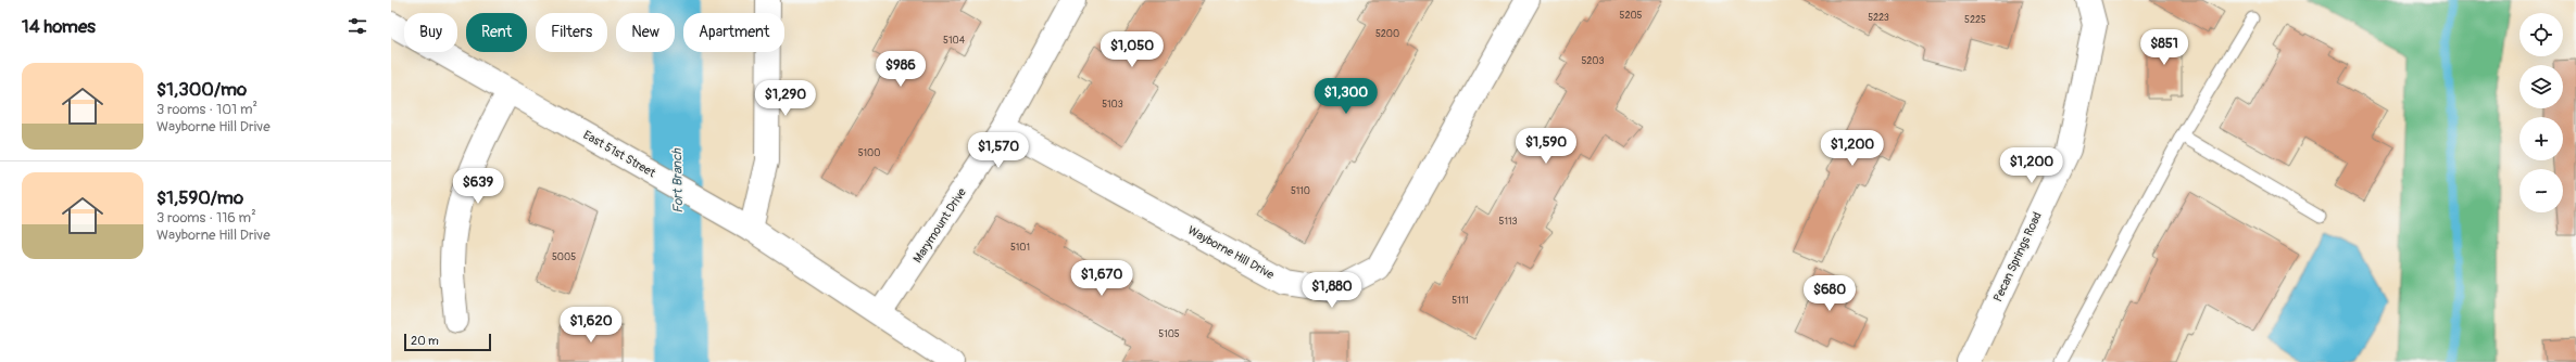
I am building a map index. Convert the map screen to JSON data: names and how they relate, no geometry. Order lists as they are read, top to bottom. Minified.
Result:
{"streets":{"street":["East 51st Street","Marymount Drive","Wayborne Hill Drive","Pecan Springs Road"]},"crossings":[["East 51st Street","Marymount Drive"],["Marymount Drive","Wayborne Hill Drive"]],"water":["Fort Branch"],"house_numbers":["5205","5223","5225","5200","5104","5203","5103","5100","5110","5113","5101","5005","5111","5105"],"scale_bar":"20 m","page":{"heading":"14 homes","map_buttons":["+","−"],"chip":["Buy","Rent","Filters","New","Apartment"],"price":["$851","$1,050","$986","$1,300","$1,290","$1,590","$1,200","$1,570","$1,200","$639","$1,670","$1,880","$680","$1,620"],"list":[{"name":"$1,300/mo","note":"3 rooms · 101 m² · Wayborne Hill Drive"},{"name":"$1,590/mo","note":"3 rooms · 116 m² · Wayborne Hill Drive"}],"scale":"20 m"}}
